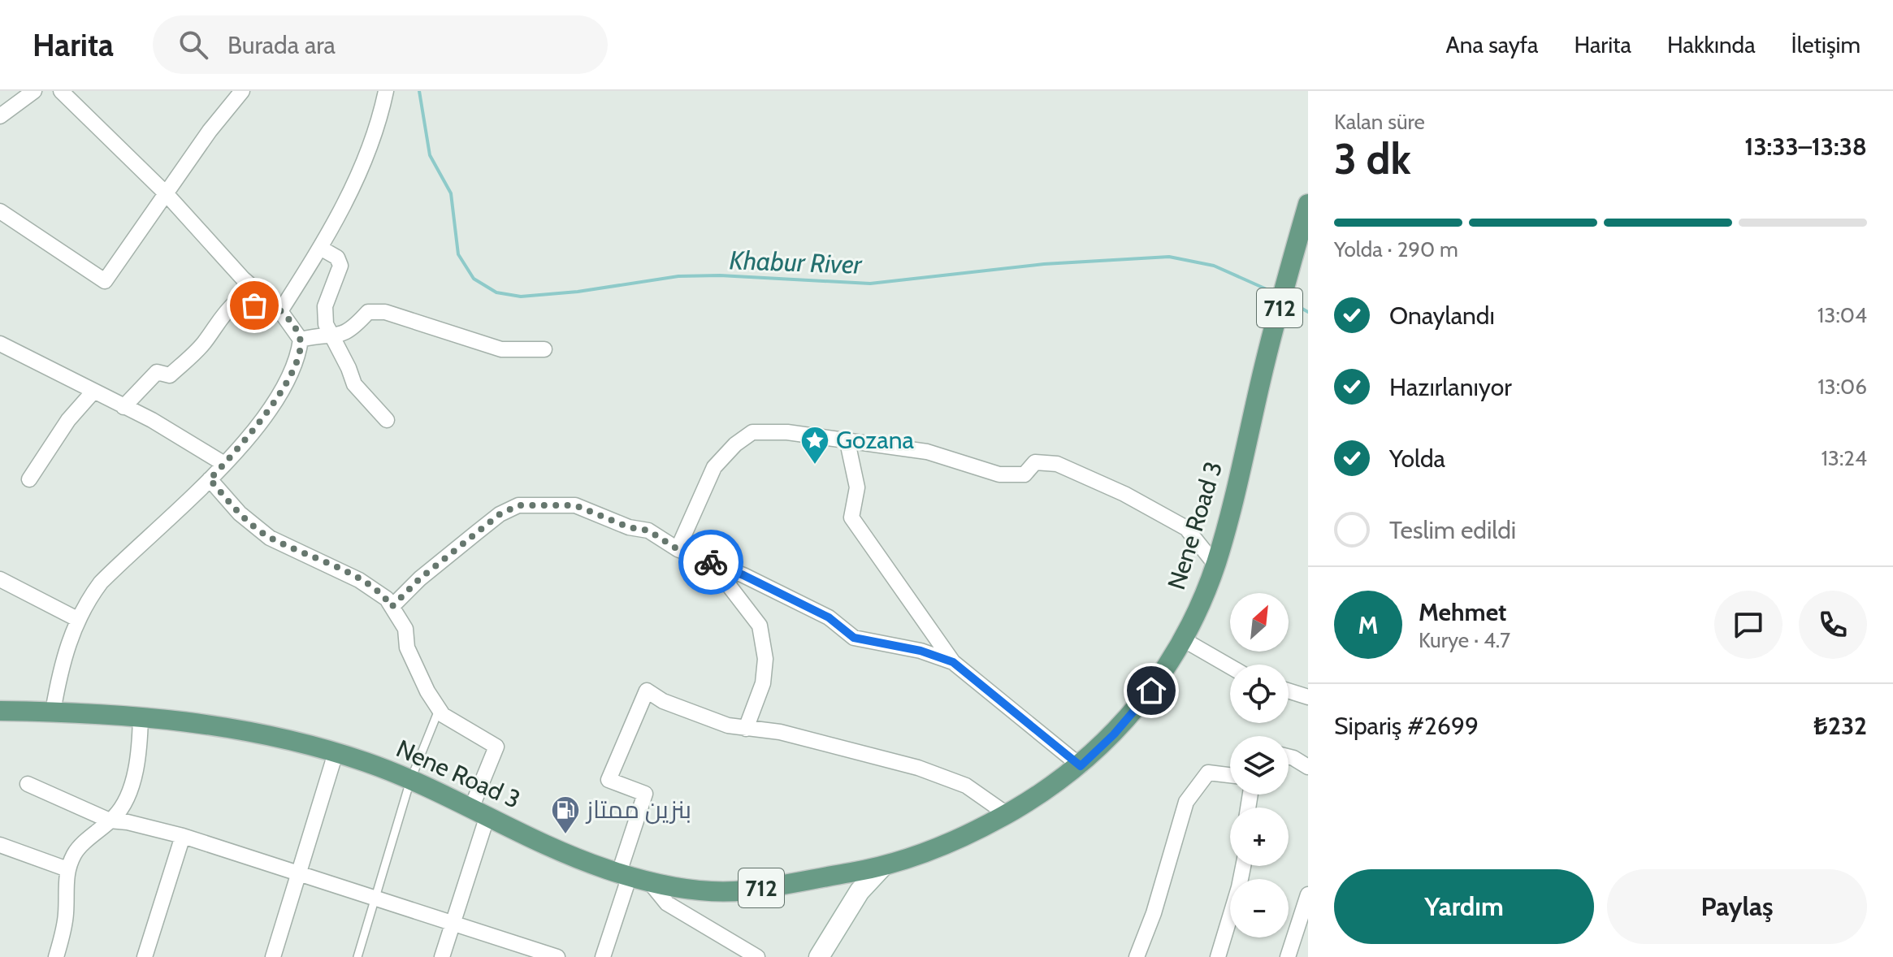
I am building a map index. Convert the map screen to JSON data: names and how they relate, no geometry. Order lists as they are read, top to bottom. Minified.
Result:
{"streets":{"main road":["712","Nene Road 3"]},"water":["Khabur River"],"places":{"place":["Gozana"],"fuel station":["بنزين ممتاز"]},"north":"top right","page":{"header":"Harita","search":"Burada ara","nav":["Ana sayfa","Harita","Hakkında","İletişim"],"heading":["3 dk","Kalan süre","13:33–13:38"],"panel":["Mehmet","Kurye · 4.7","Sipariş #2699","₺232"],"bar":"Yolda · 290 m","list":[["Onaylandı","13:04"],["Hazırlanıyor","13:06"],["Yolda","13:24"],"Teslim edildi"],"round":"M","map_buttons":["+","−"],"buttons":["Yardım","Paylaş"]}}
